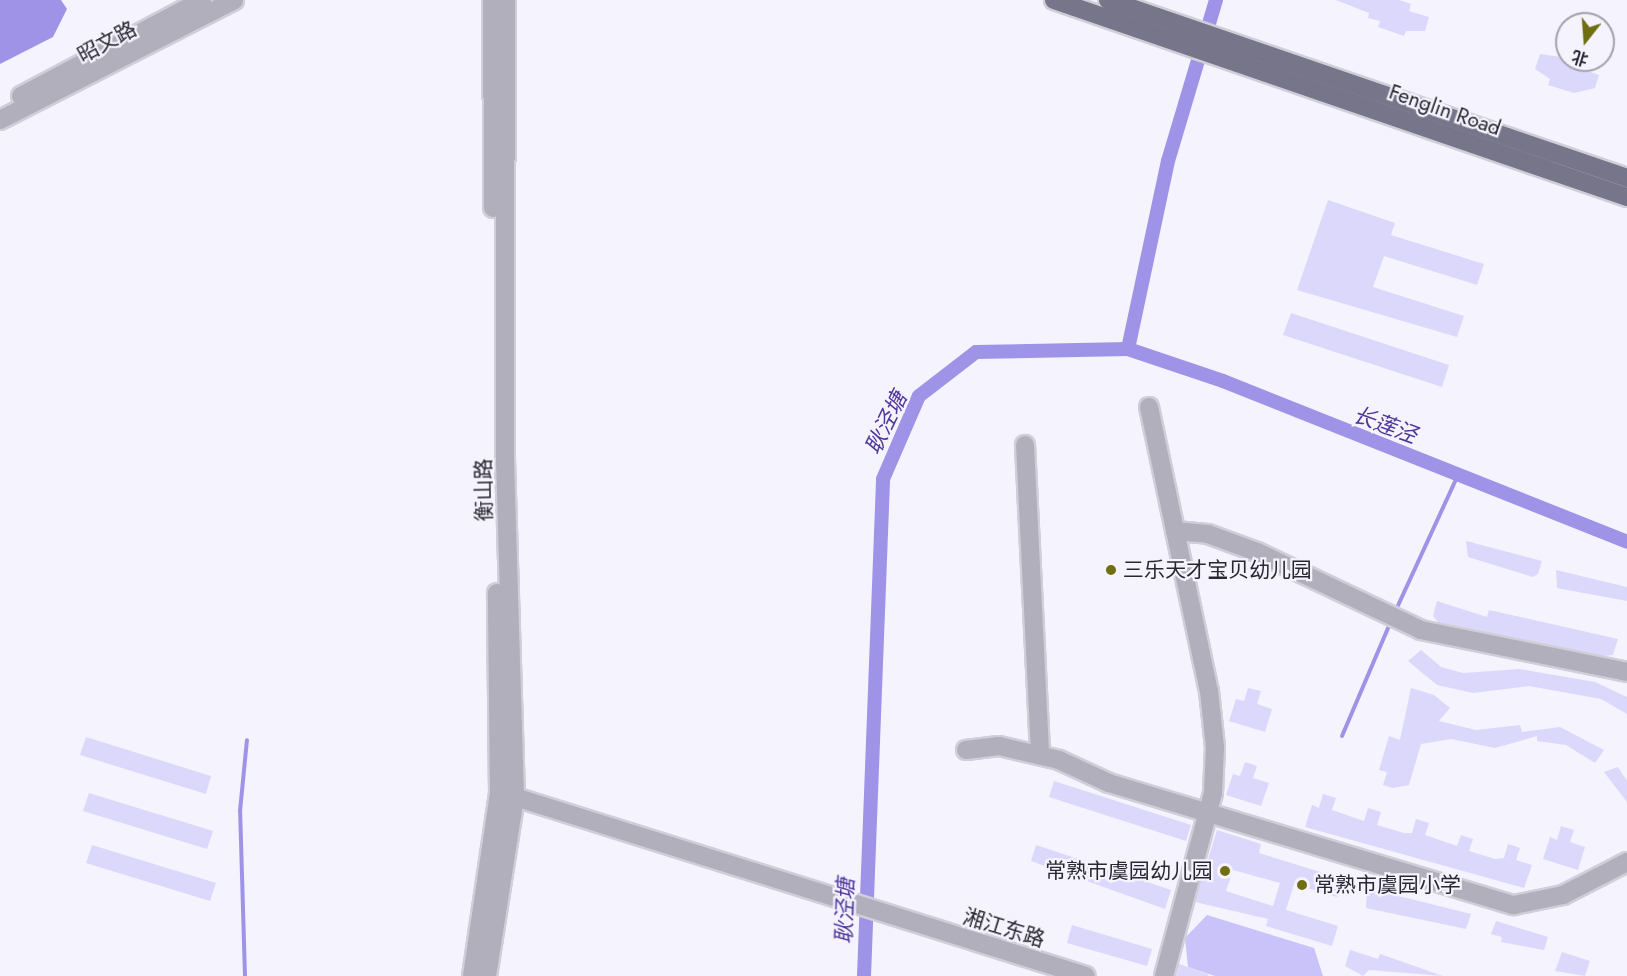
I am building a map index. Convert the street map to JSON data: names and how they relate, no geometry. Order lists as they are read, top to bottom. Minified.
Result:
{"streets":{"main road":["Fenglin Road"],"street":["昭文路","衡山路","湘江东路"]},"crossings":[["衡山路","湘江东路"]],"water":["耿泾塘","长莲泾"],"places":["三乐天才宝贝幼儿园","常熟市虞园幼儿园","常熟市虞园小学"],"north":"bottom"}
